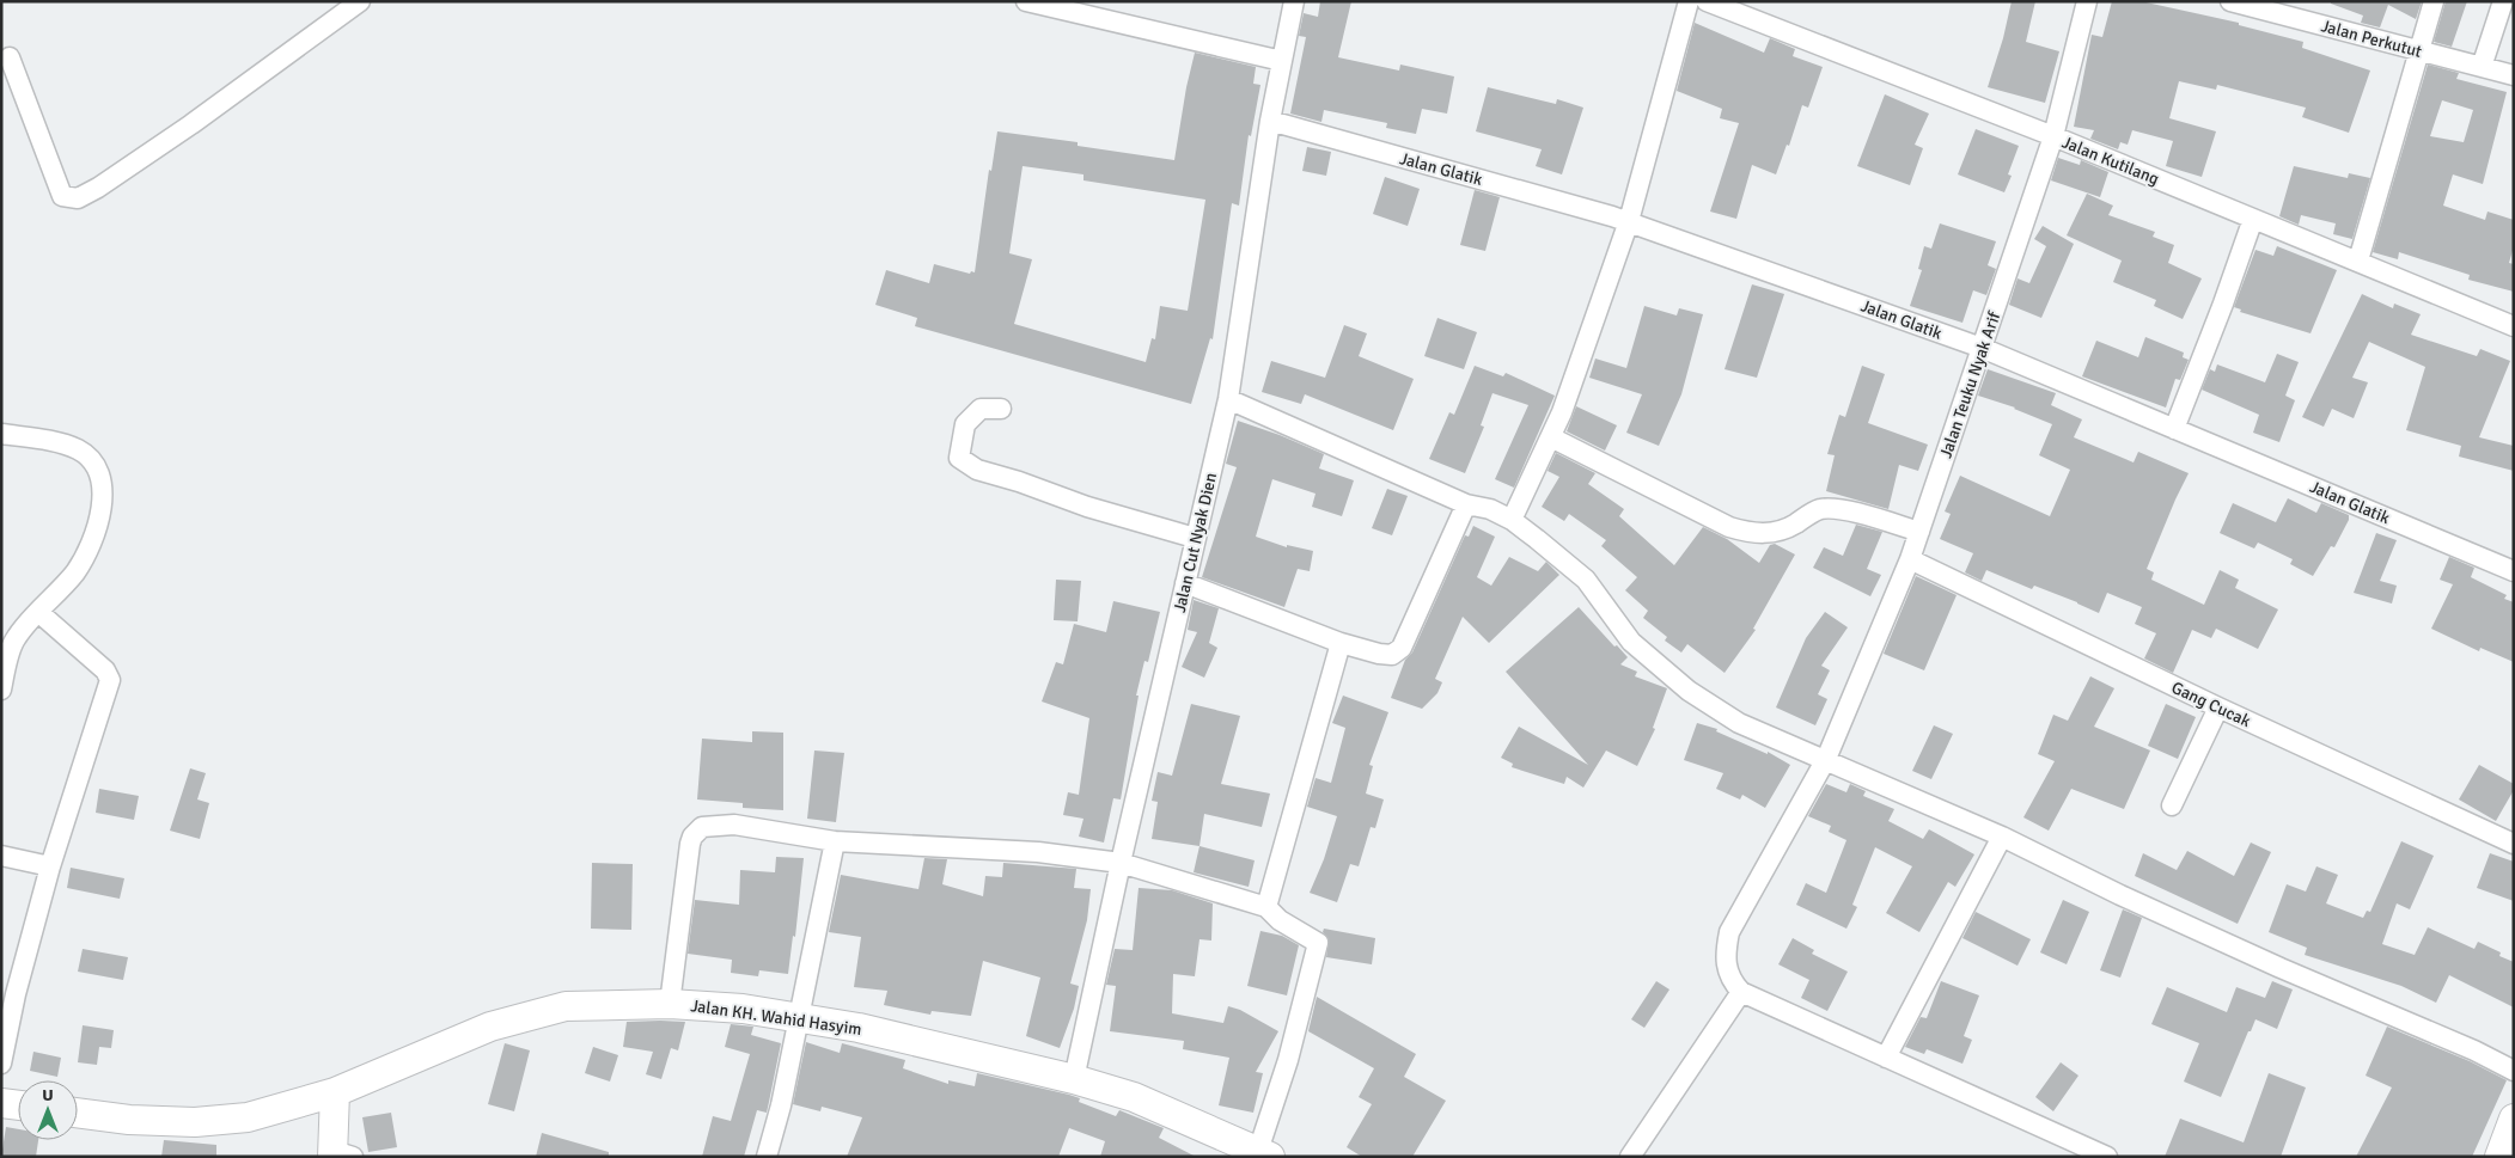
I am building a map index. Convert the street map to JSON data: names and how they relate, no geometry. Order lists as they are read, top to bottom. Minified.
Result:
{"streets":{"street":["Jalan Perkutut","Jalan Kutilang","Jalan Glatik","Jalan Teuku Nyak Arif","Jalan Cut Nyak Dien","Gang Cucak","Jalan KH. Wahid Hasyim"]},"crossings":[["Jalan Kutilang","Jalan Teuku Nyak Arif"],["Jalan Glatik","Jalan Teuku Nyak Arif"],["Jalan Glatik","Jalan Cut Nyak Dien"],["Jalan Teuku Nyak Arif","Gang Cucak"],["Jalan Cut Nyak Dien","Jalan KH. Wahid Hasyim"]],"north":"top"}
